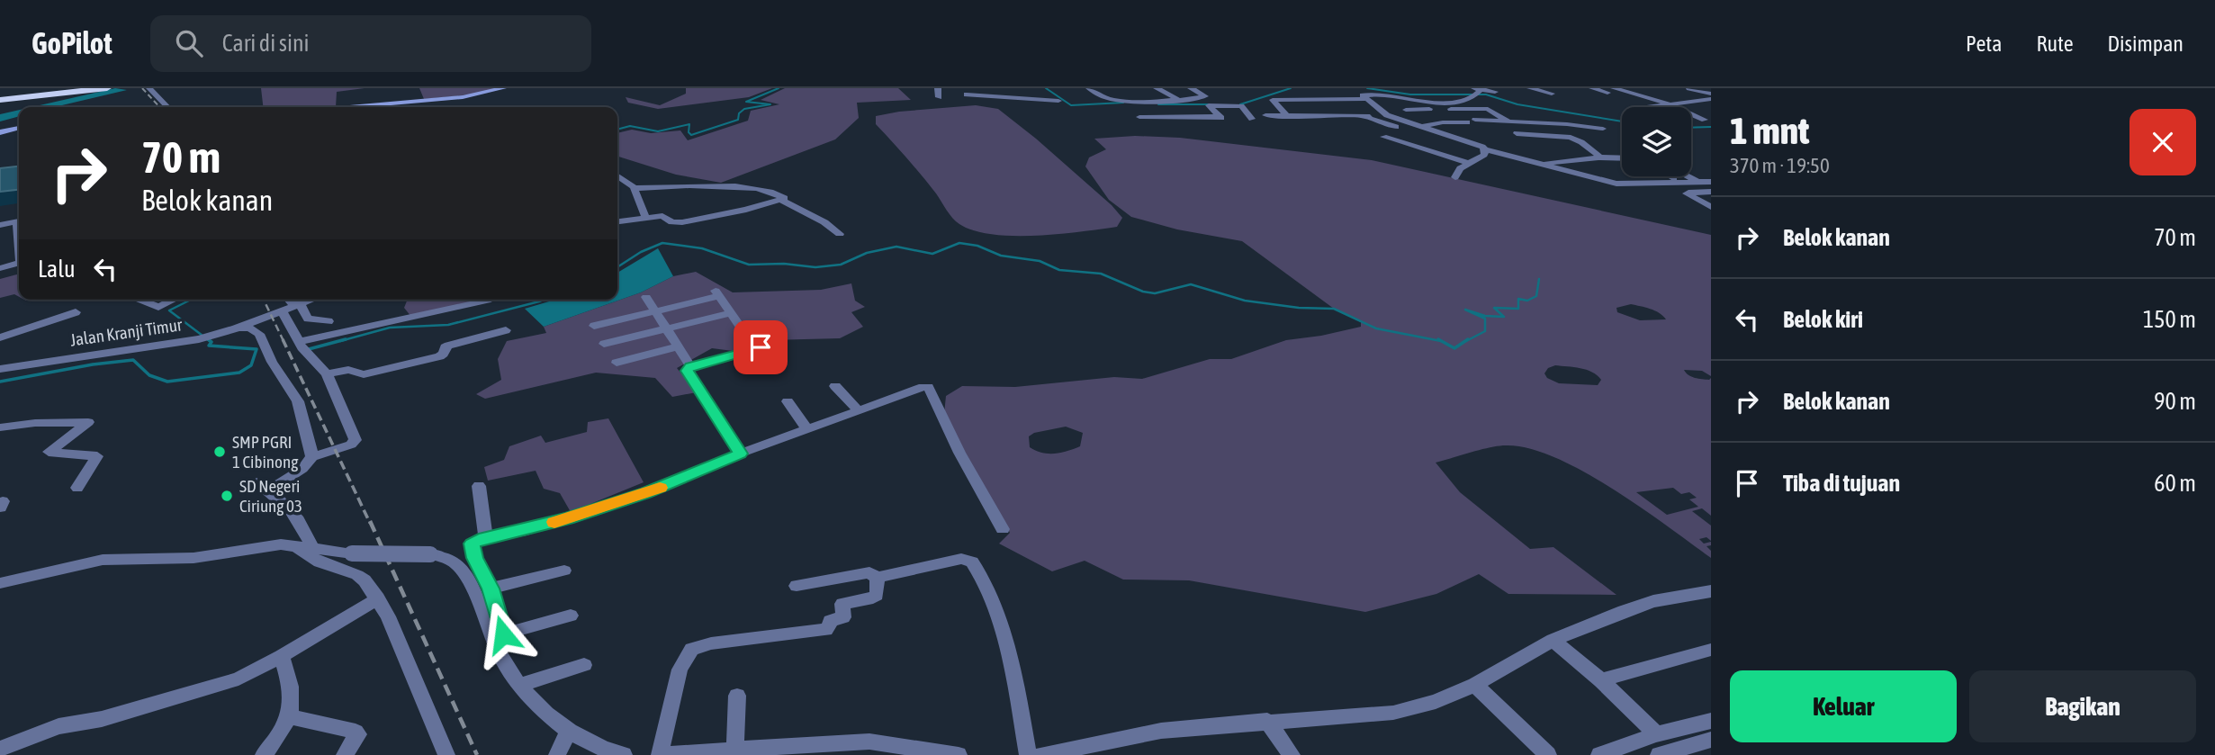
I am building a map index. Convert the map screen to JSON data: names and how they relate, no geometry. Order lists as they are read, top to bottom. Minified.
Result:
{"streets":{"street":["Jalan Kranji Timur"]},"places":["SMP PGRI 1 Cibinong","SD Negeri Ciriung 03"],"page":{"header":"GoPilot","search":"Cari di sini","nav":["Peta","Rute","Disimpan"],"heading":["1 mnt","370 m · 19:50"],"turn":["70 m","Belok kanan"],"list":[{"name":"Belok kanan","value":"70 m"},{"name":"Belok kiri","value":"150 m"},{"name":"Belok kanan","value":"90 m"},{"name":"Tiba di tujuan","value":"60 m"}],"then":"Lalu","buttons":["Keluar","Bagikan"]}}
